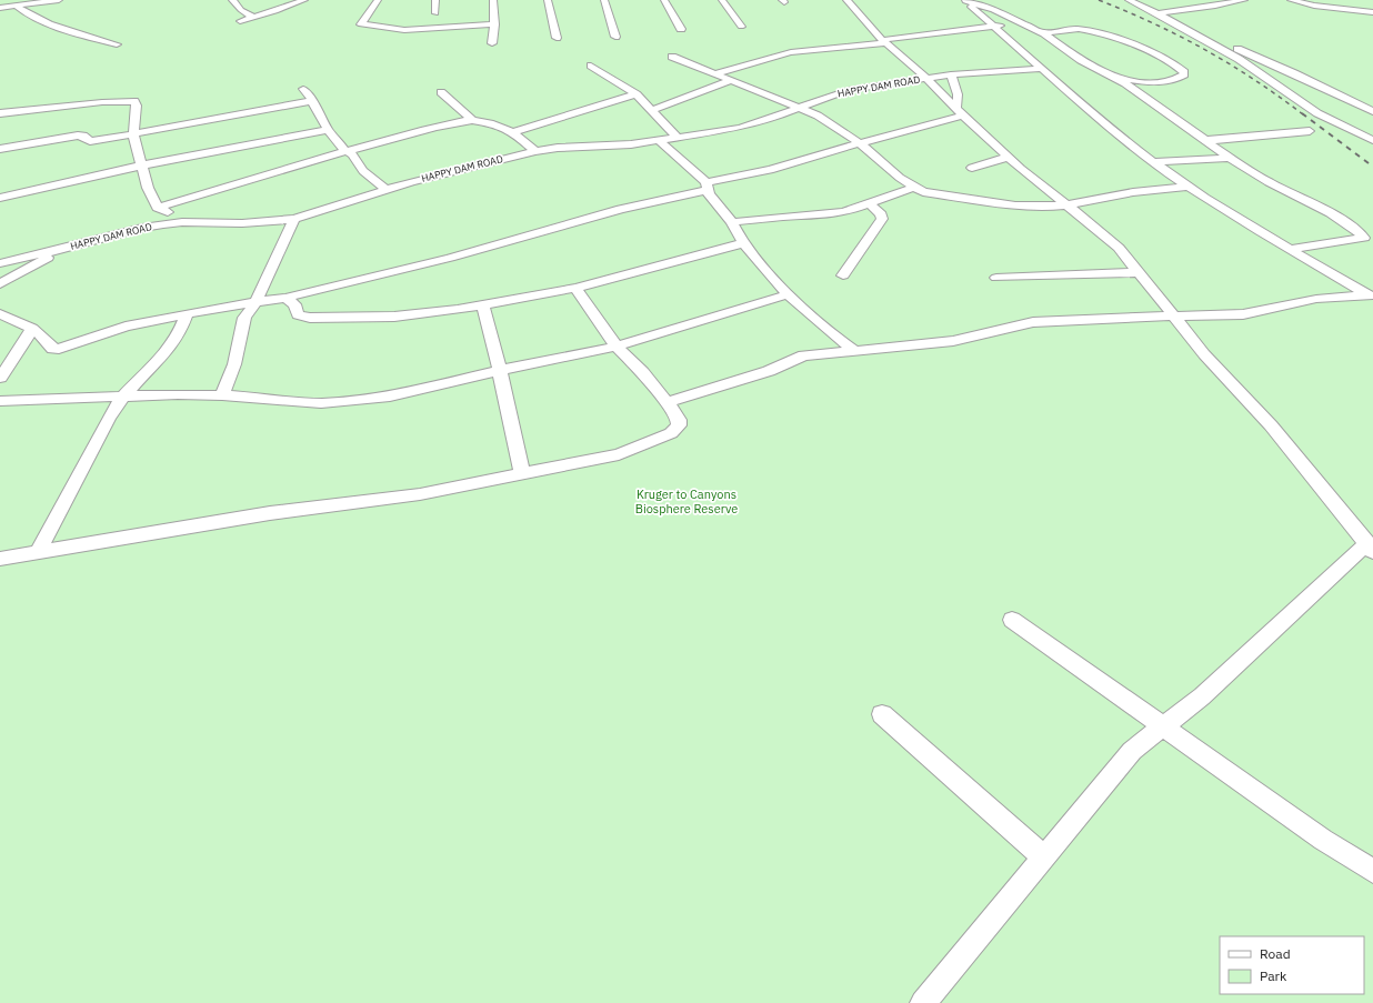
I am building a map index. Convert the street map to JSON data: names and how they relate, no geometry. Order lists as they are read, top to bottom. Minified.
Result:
{"streets":{"street":["HAPPY DAM ROAD"]},"parks":["Kruger to Canyons Biosphere Reserve"],"legend":["Road","Park"]}
